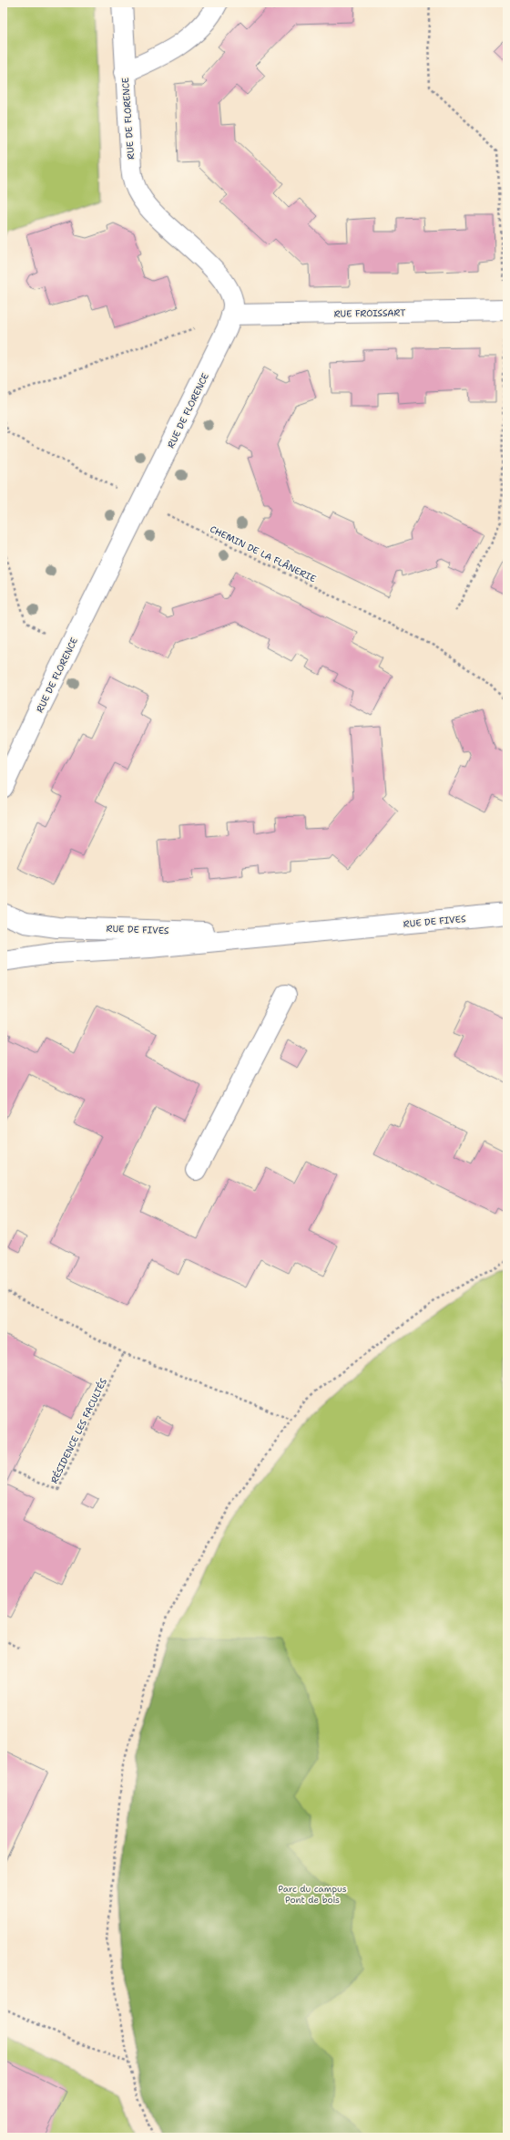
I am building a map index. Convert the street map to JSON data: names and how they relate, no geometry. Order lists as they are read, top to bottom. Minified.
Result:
{"streets":{"street":["RUE DE FLORENCE","RUE FROISSART","RUE DE FIVES"],"path":["CHEMIN DE LA FLÂNERIE","RÉSIDENCE LES FACULTÉS"]},"crossings":[["RUE DE FLORENCE","RUE FROISSART"],["RUE DE FLORENCE","CHEMIN DE LA FLÂNERIE"]],"parks":["Parc du campus Pont de bois"]}
